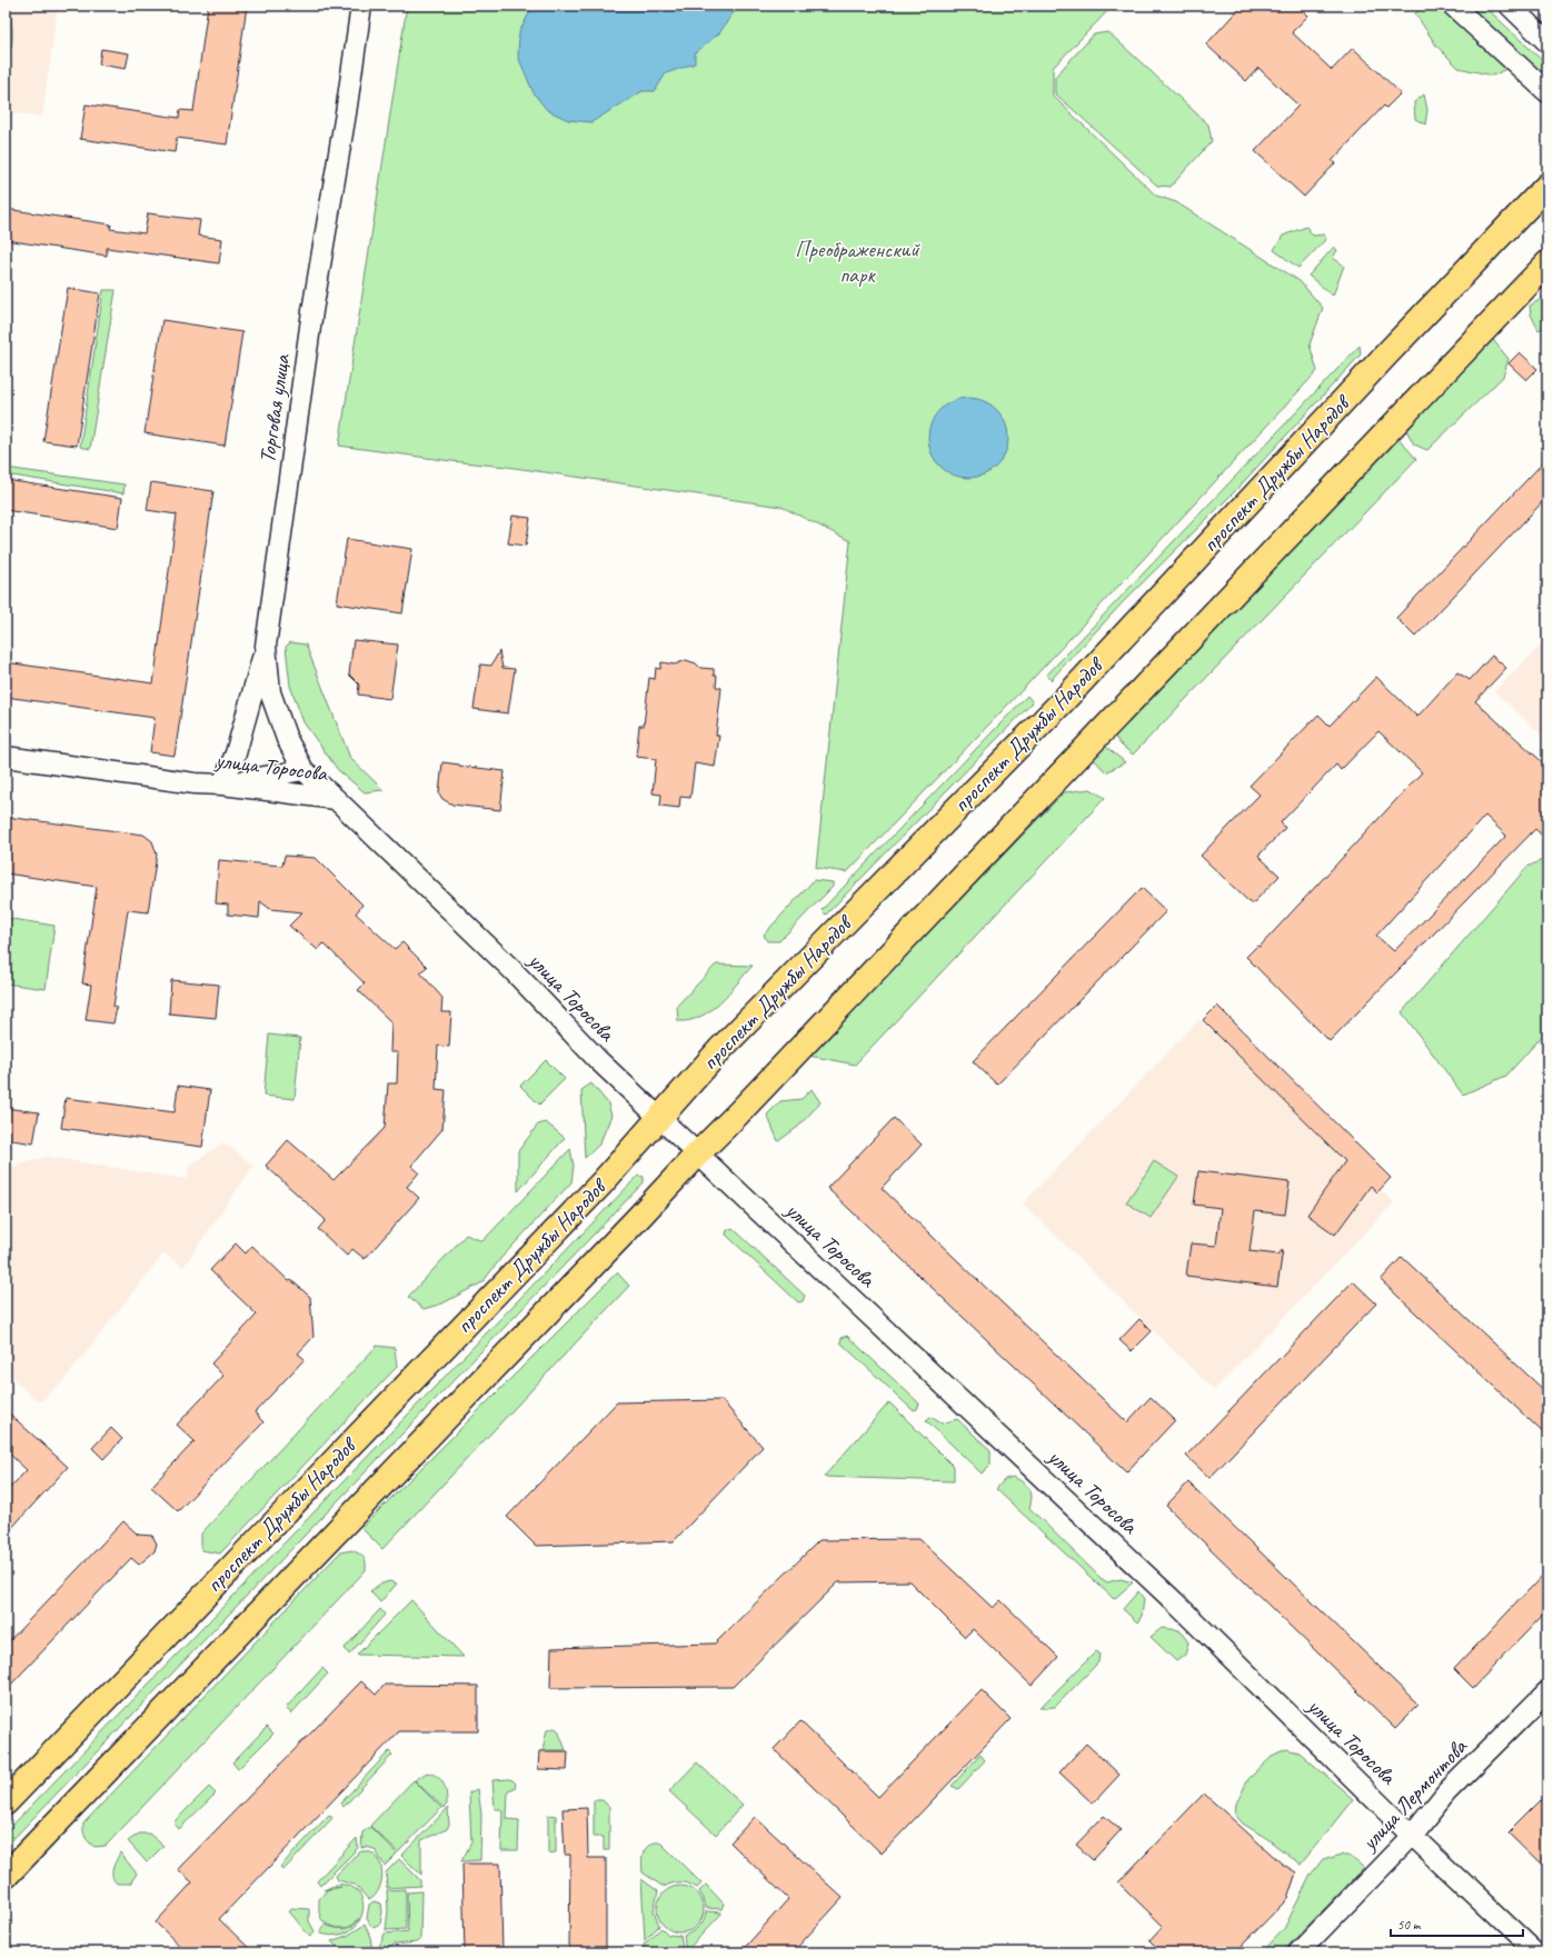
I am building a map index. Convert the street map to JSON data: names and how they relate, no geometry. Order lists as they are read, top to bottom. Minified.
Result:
{"streets":{"main road":["проспект Дружбы Народов"],"street":["Торговая улица","улица Торосова","улица Лермонтова"]},"crossings":[["Торговая улица","улица Торосова"],["проспект Дружбы Народов","улица Торосова"],["улица Торосова","улица Лермонтова"]],"parks":["Преображенский парк"],"scale_bar":"50 m"}
